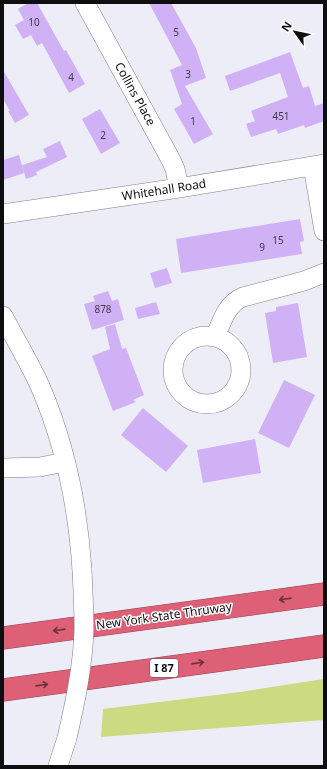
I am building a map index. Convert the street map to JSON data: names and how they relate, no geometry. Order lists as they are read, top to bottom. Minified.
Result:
{"streets":{"highway":["New York State Thruway","I 87"],"street":["Collins Place","Whitehall Road"]},"crossings":[["Collins Place","Whitehall Road"]],"house_numbers":["10","5","3","4","451","1","2","15","9","878"],"north":"top left"}
